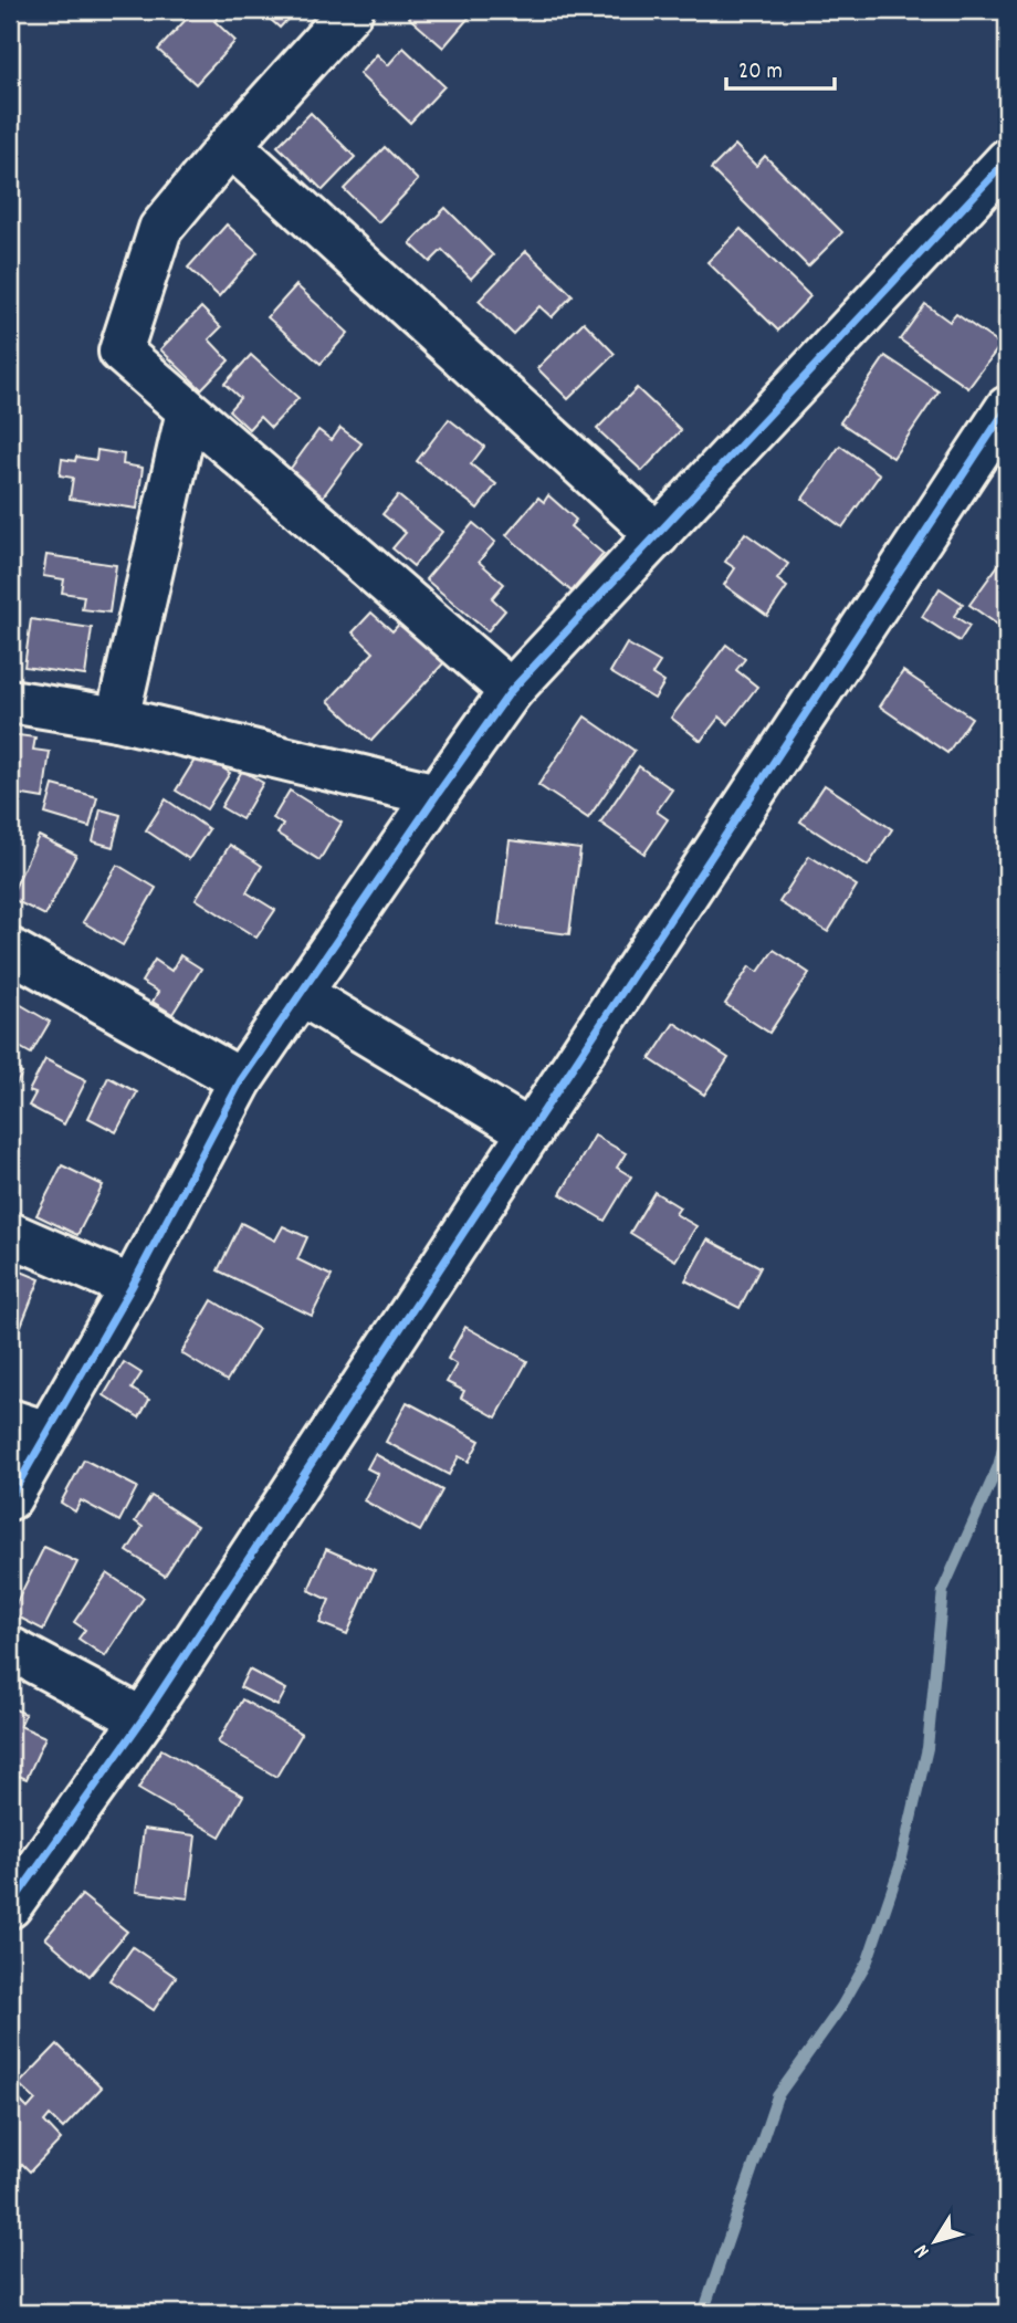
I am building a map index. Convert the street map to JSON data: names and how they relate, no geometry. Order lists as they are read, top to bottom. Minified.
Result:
{"scale_bar":"20 m","north":"bottom left"}
